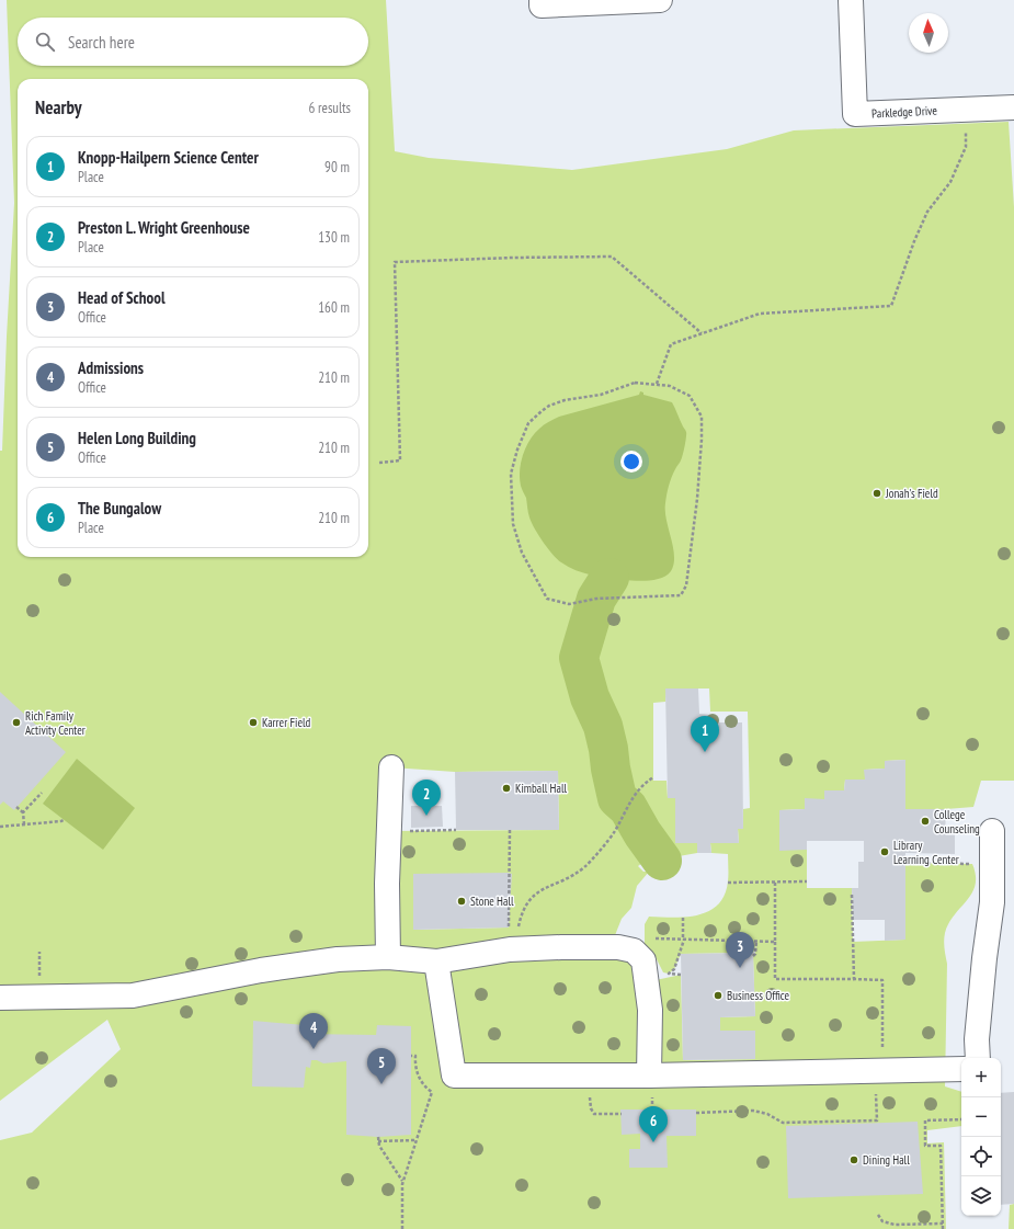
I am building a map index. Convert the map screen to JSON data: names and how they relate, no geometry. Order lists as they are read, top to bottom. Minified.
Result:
{"streets":{"street":["Parkledge Drive"]},"places":["Jonah's Field","Rich Family Activity Center","Karrer Field","Kimball Hall","College Counseling","Library Learning Center","Stone Hall","Business Office","Dining Hall"],"north":"top","page":{"search":"Search here","heading":["Nearby","6 results"],"list":[{"mark":"1","name":"Knopp-Hailpern Science Center","note":"Place","value":"90 m"},{"mark":"2","name":"Preston L. Wright Greenhouse","note":"Place","value":"130 m"},{"mark":"3","name":"Head of School","note":"Office","value":"160 m"},{"mark":"4","name":"Admissions","note":"Office","value":"210 m"},{"mark":"5","name":"Helen Long Building","note":"Office","value":"210 m"},{"mark":"6","name":"The Bungalow","note":"Place","value":"210 m"}],"pins":["1","2","3","4","5","6"],"map_buttons":["+","−"]}}
